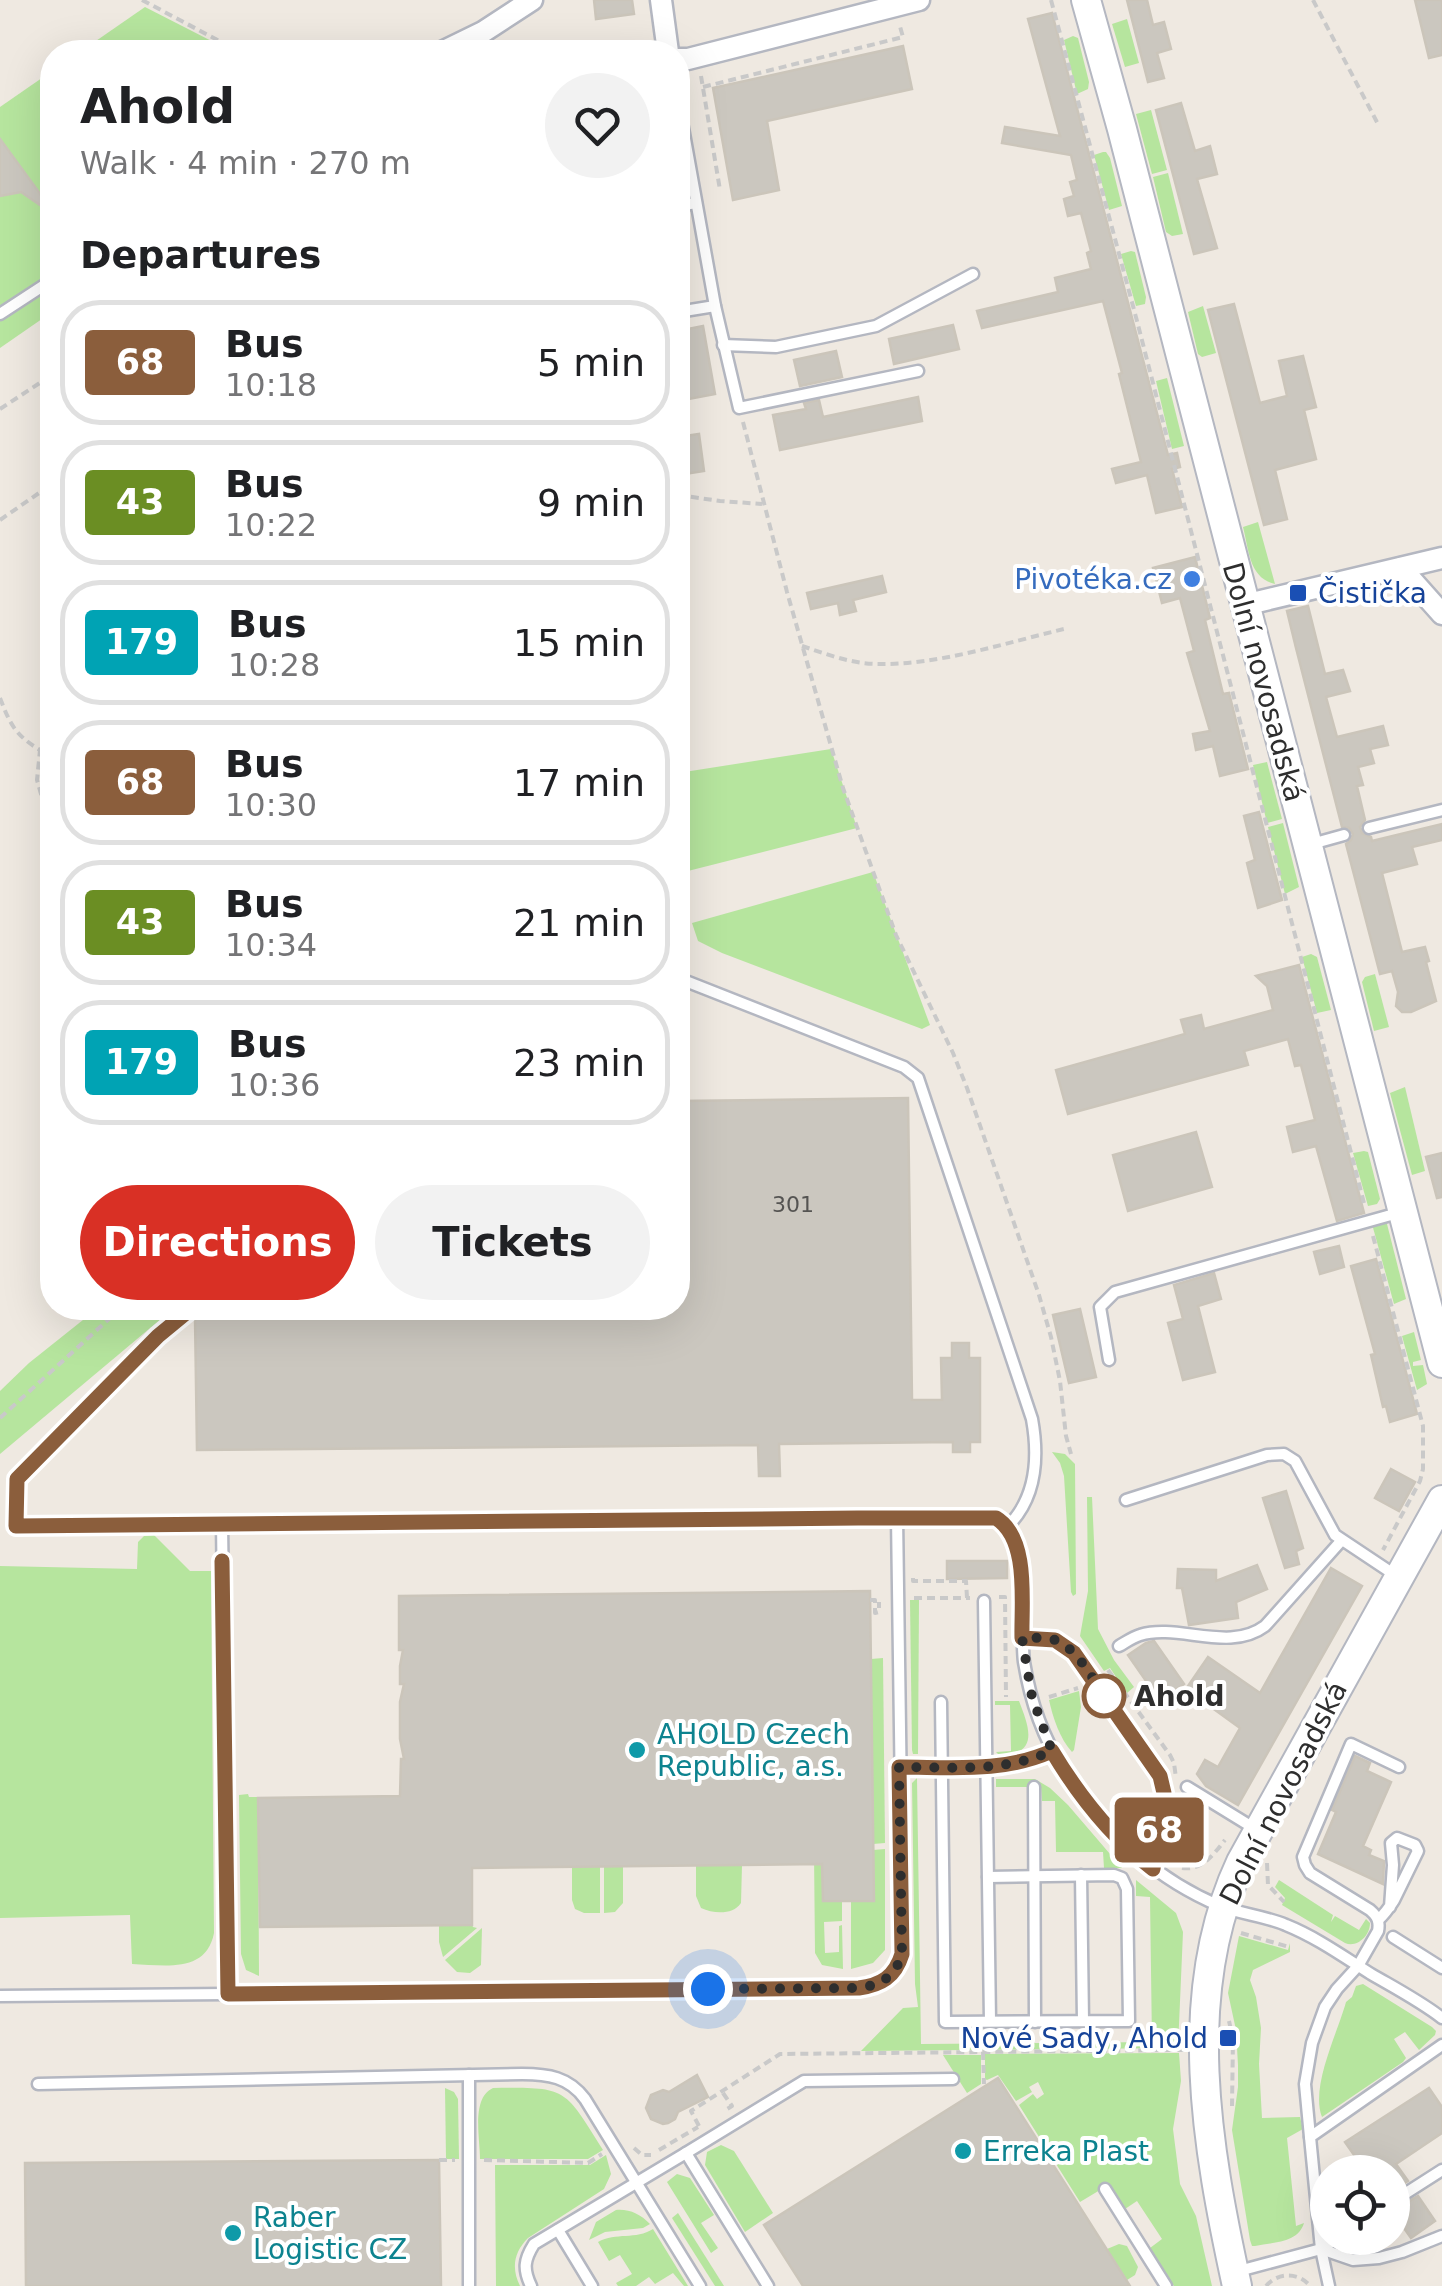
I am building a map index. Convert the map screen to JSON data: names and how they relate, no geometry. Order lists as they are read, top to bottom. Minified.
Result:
{"streets":{"main road":["Dolní novosadská"]},"places":{"other":["Pivotéka.cz","Ahold","AHOLD Czech Republic, a.s.","Erreka Plast","Raber Logistic CZ"],"transit":["Čistička","Nové Sady, Ahold"]},"lines":["bus line 68"],"house_numbers":["301"],"page":{"on_map":"68","heading":[["Ahold","Walk · 4 min · 270 m"],"Departures"],"list":[{"mark":"68","name":"Bus","note":"10:18","value":"5 min"},{"mark":"43","name":"Bus","note":"10:22","value":"9 min"},{"mark":"179","name":"Bus","note":"10:28","value":"15 min"},{"mark":"68","name":"Bus","note":"10:30","value":"17 min"},{"mark":"43","name":"Bus","note":"10:34","value":"21 min"},{"mark":"179","name":"Bus","note":"10:36","value":"23 min"}],"buttons":["Directions","Tickets"]}}
